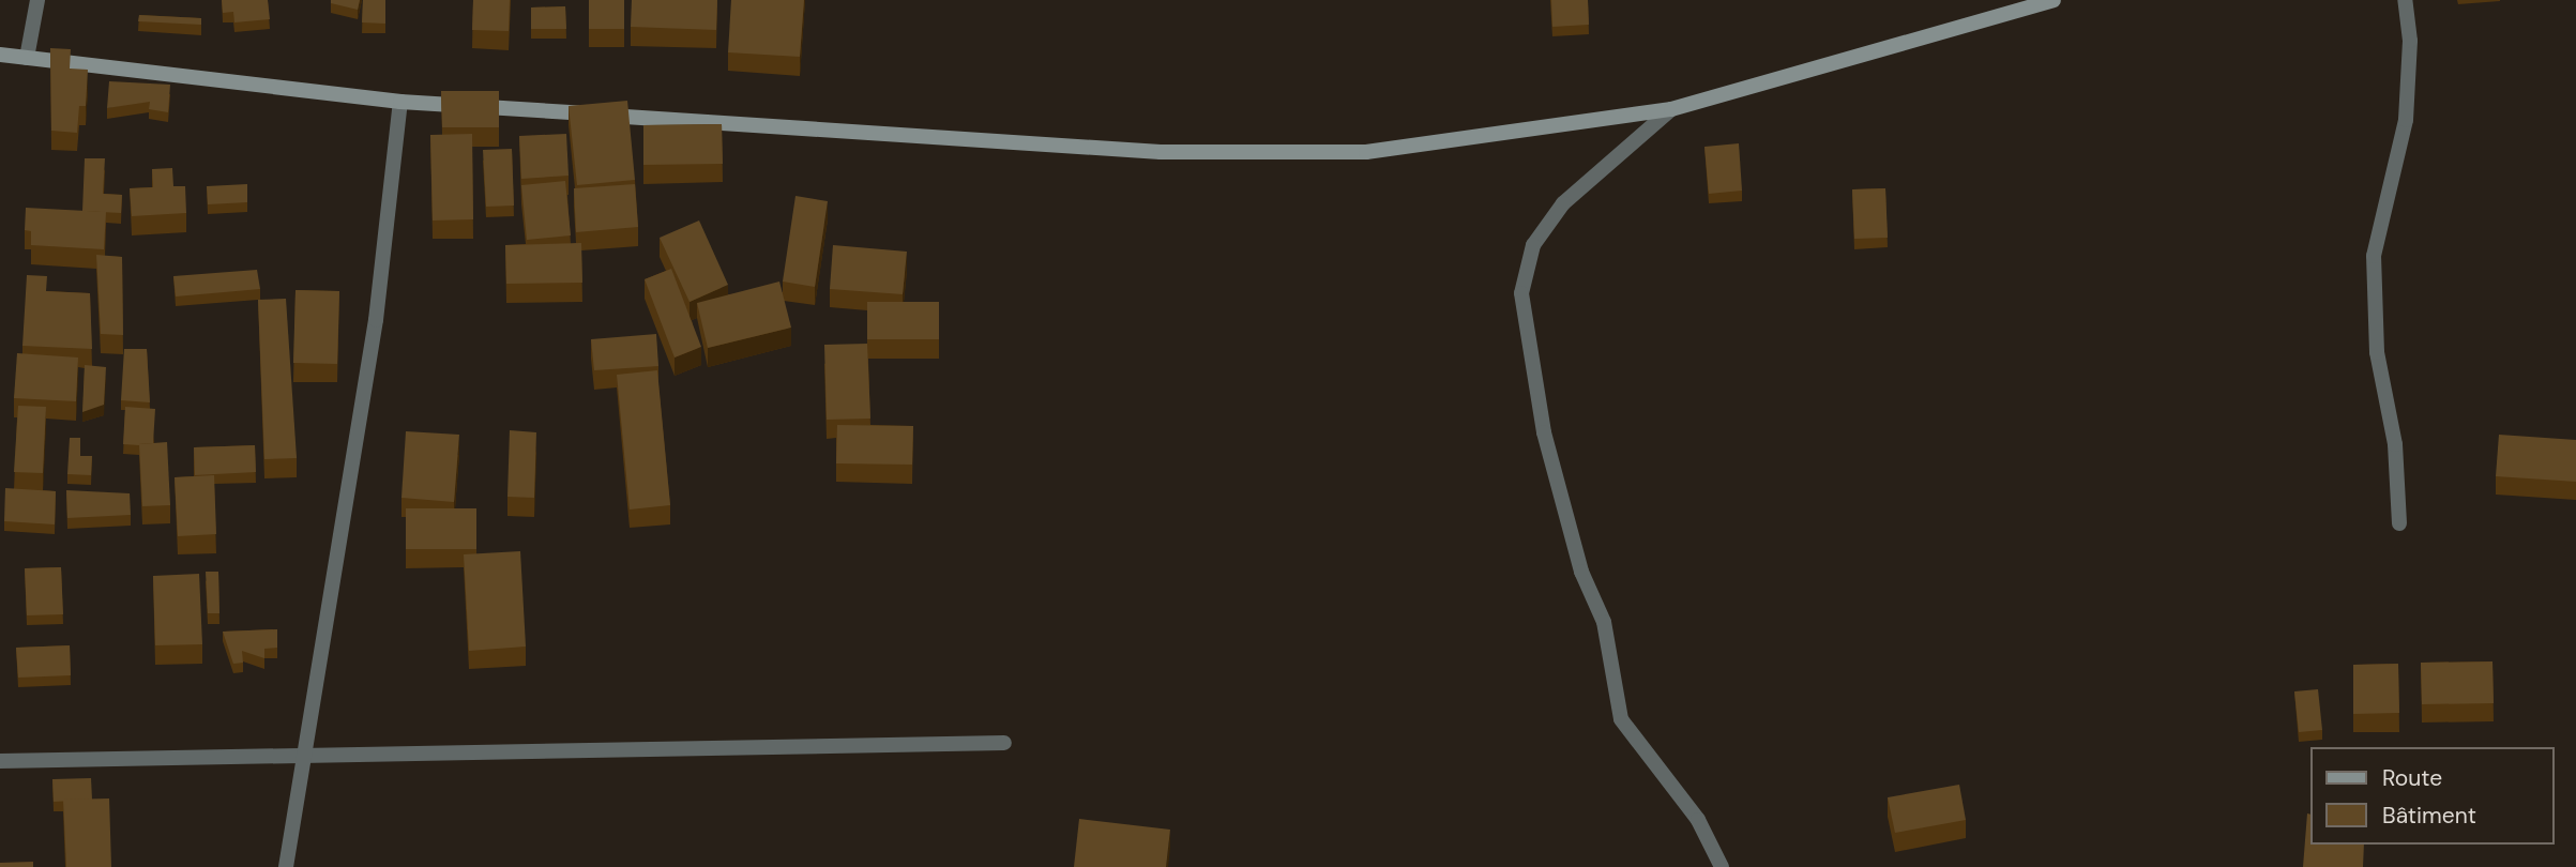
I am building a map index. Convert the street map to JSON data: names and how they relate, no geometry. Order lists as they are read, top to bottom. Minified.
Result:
{"legend":["Route","Bâtiment"]}
